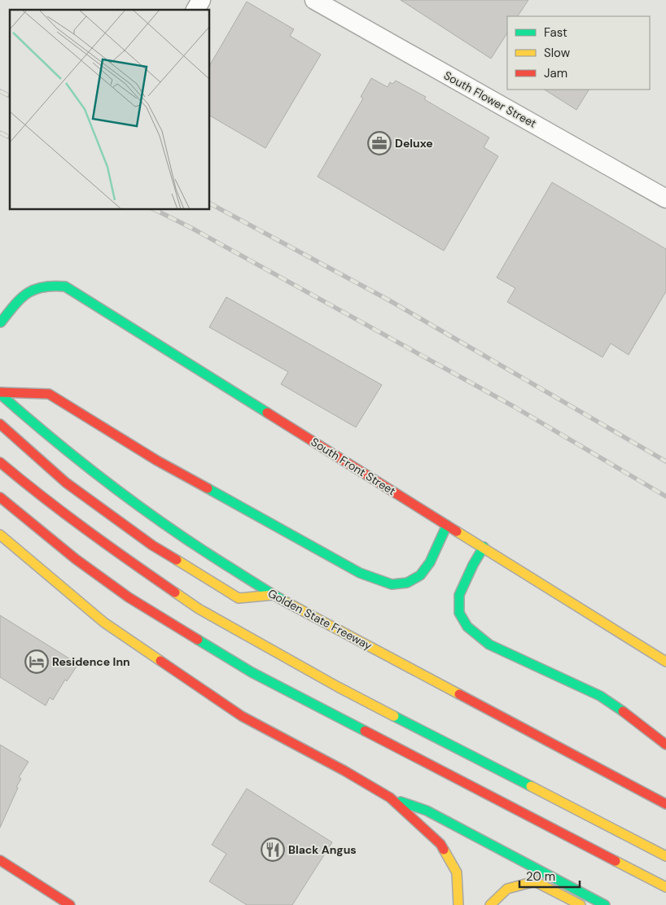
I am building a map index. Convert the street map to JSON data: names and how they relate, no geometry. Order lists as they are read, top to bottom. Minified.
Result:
{"streets":{"main road":["South Front Street","Golden State Freeway"],"street":["South Flower Street"]},"places":{"office":["Deluxe"],"hotel":["Residence Inn"],"restaurant":["Black Angus"]},"legend":["Fast","Slow","Jam"],"scale_bar":"20 m"}
